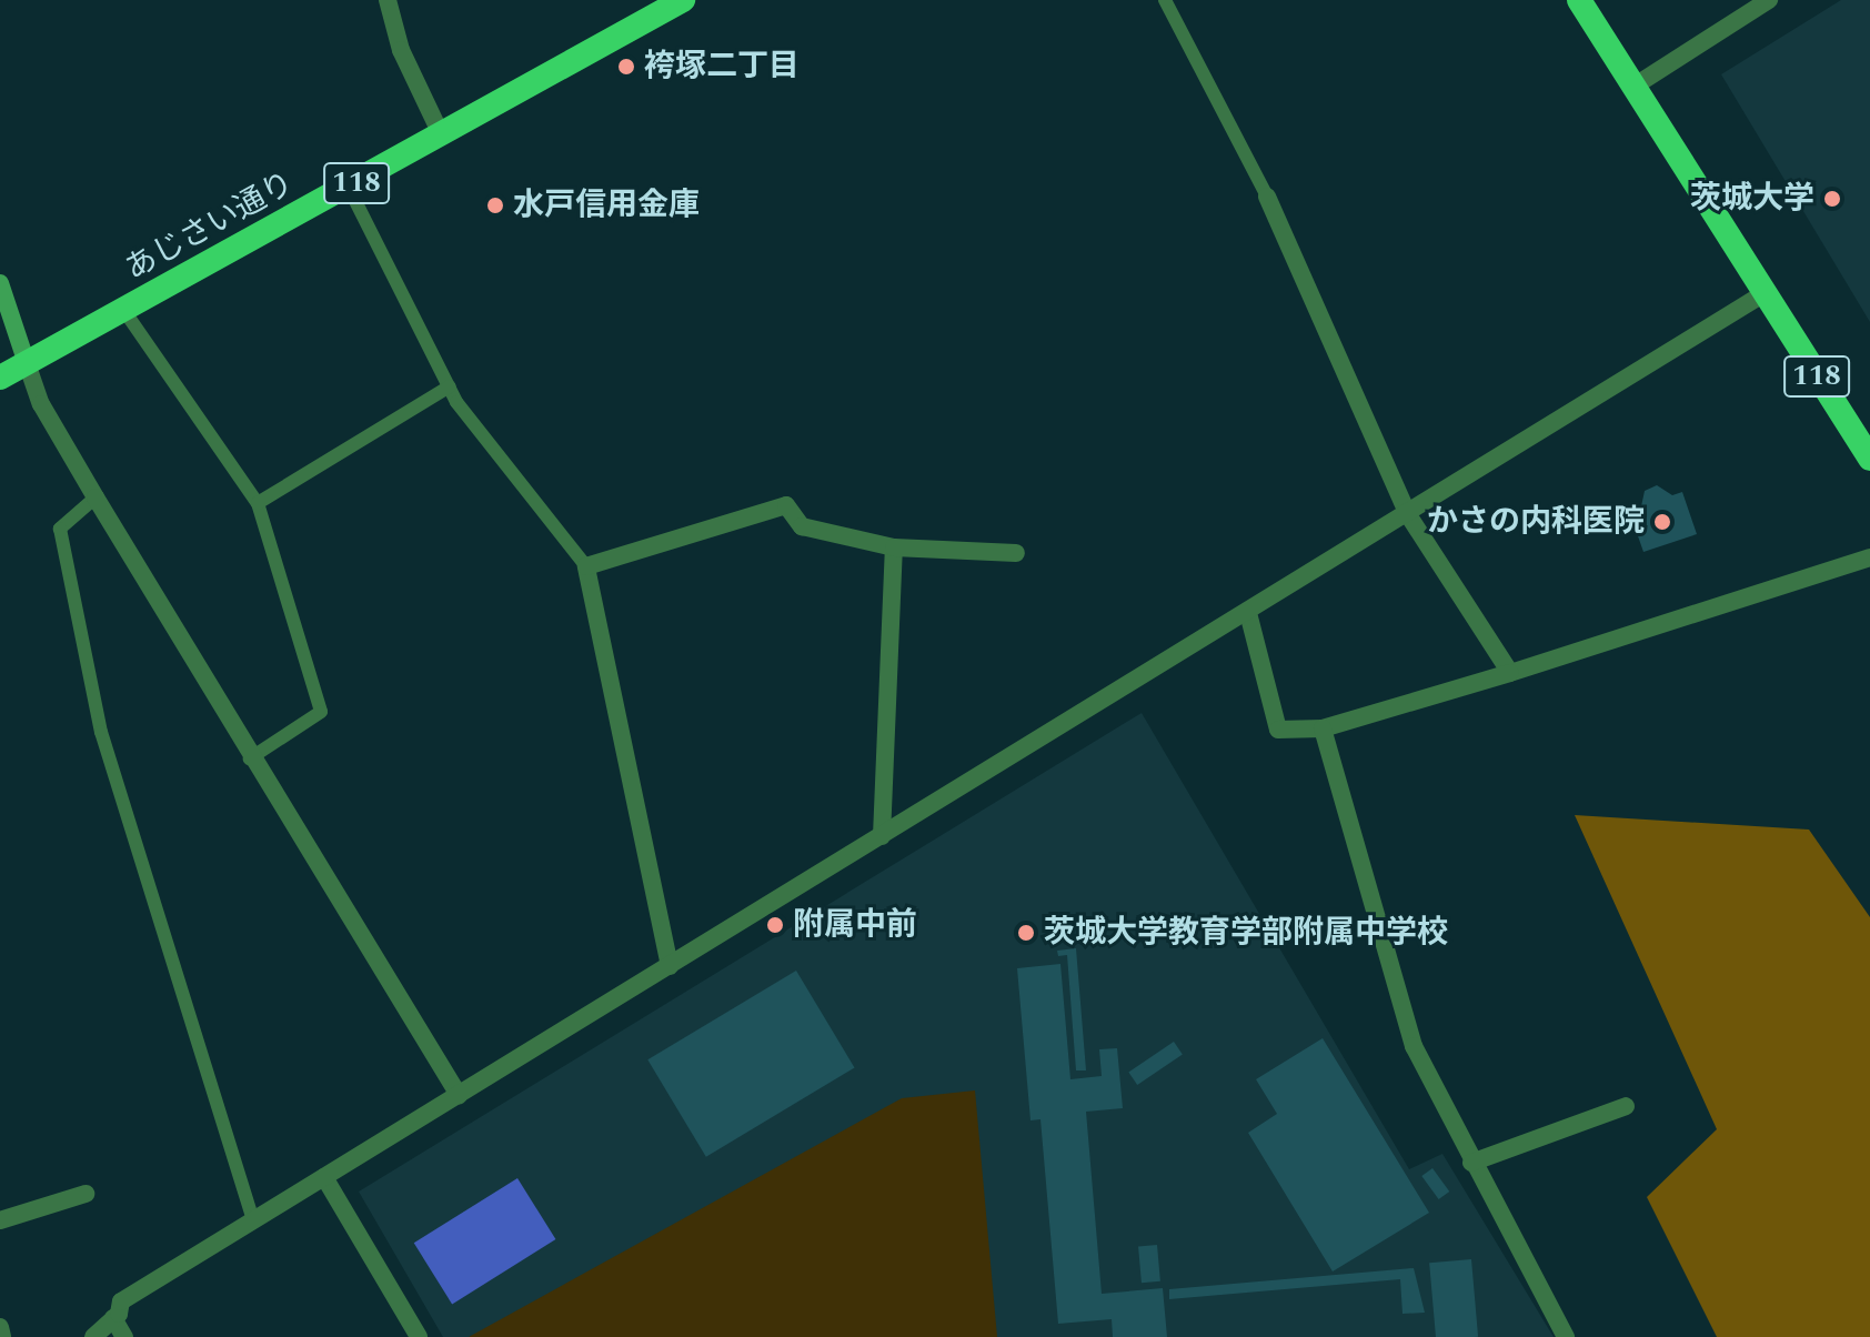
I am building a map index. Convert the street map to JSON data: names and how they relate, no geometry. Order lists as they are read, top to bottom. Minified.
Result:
{"streets":{"highway":["118","あじさい通り"]},"places":["袴塚二丁目","茨城大学","水戸信用金庫","かさの内科医院","附属中前","茨城大学教育学部附属中学校"]}
